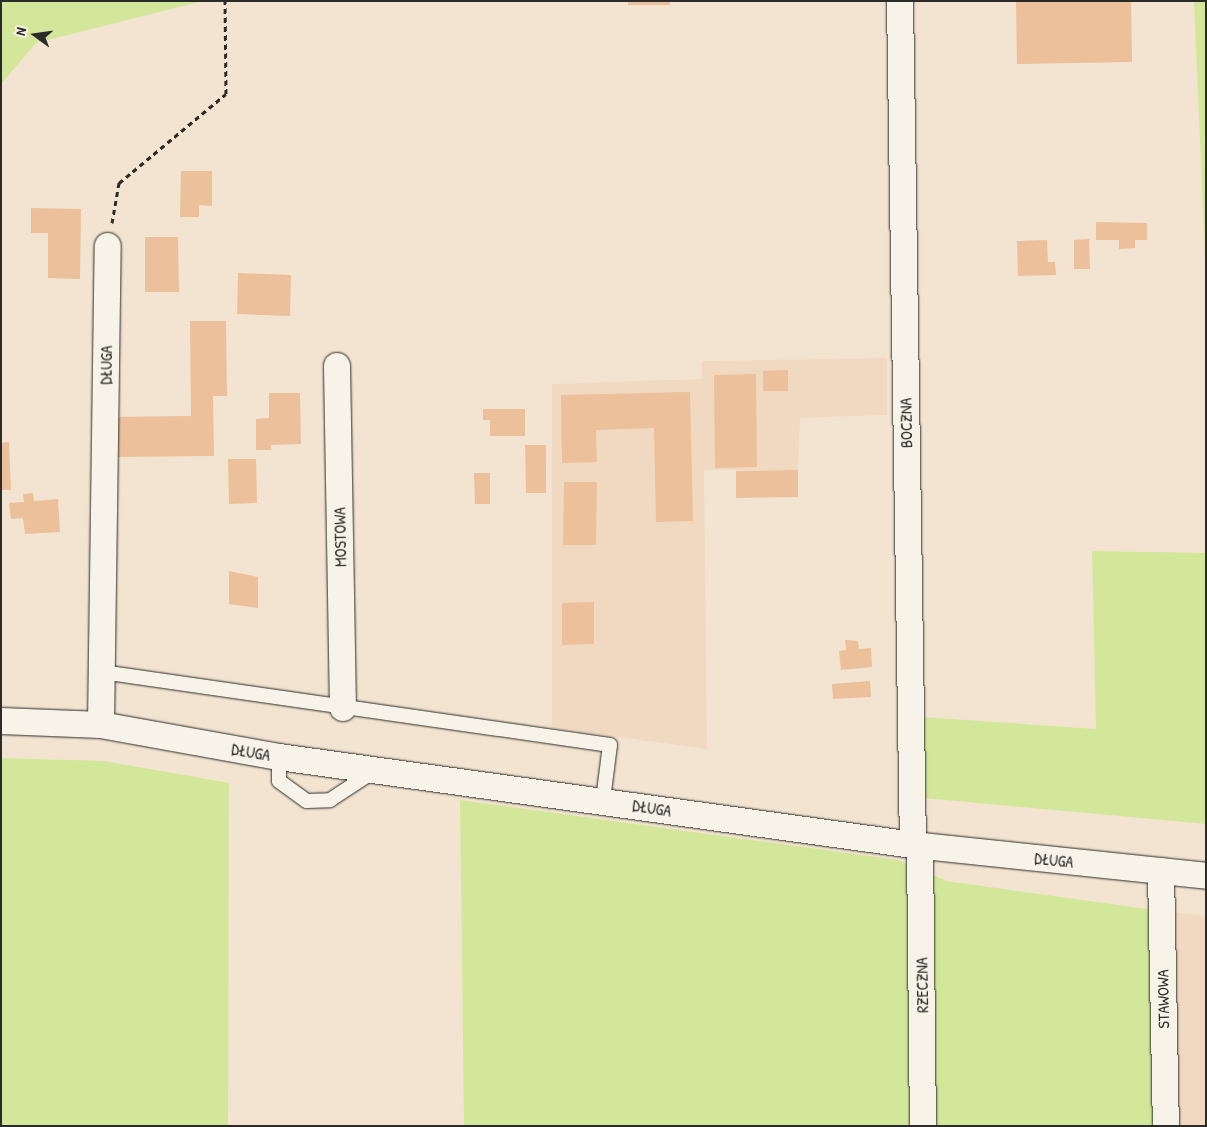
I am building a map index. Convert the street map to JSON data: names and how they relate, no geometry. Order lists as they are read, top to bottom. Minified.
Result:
{"streets":{"street":["DŁUGA","BOCZNA","MOSTOWA","RZECZNA","STAWOWA"]},"crossings":[["DŁUGA","BOCZNA"],["DŁUGA","RZECZNA"],["DŁUGA","STAWOWA"],["BOCZNA","RZECZNA"]],"north":"left"}
